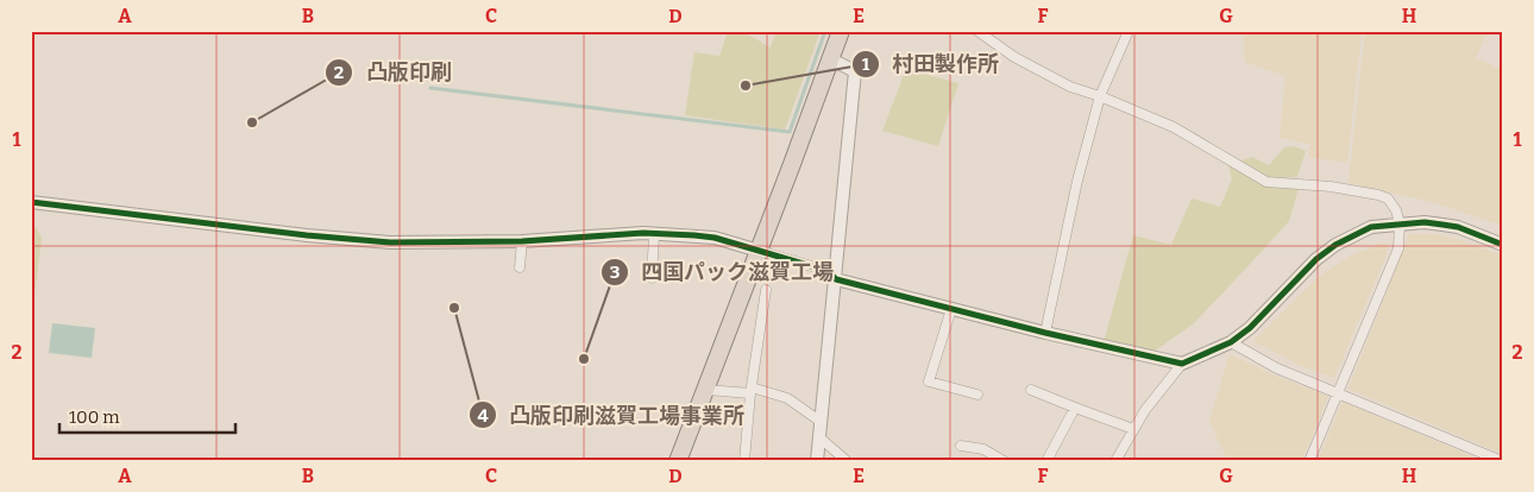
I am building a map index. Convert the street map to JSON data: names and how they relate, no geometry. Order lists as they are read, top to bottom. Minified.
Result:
{"places":["村田製作所","凸版印刷","凸版印刷滋賀工場事業所","四国パック滋賀工場"],"scale_bar":"100 m","grid":{"columns":["A","B","C","D","E","F","G","H"],"rows":["1","2"]}}
